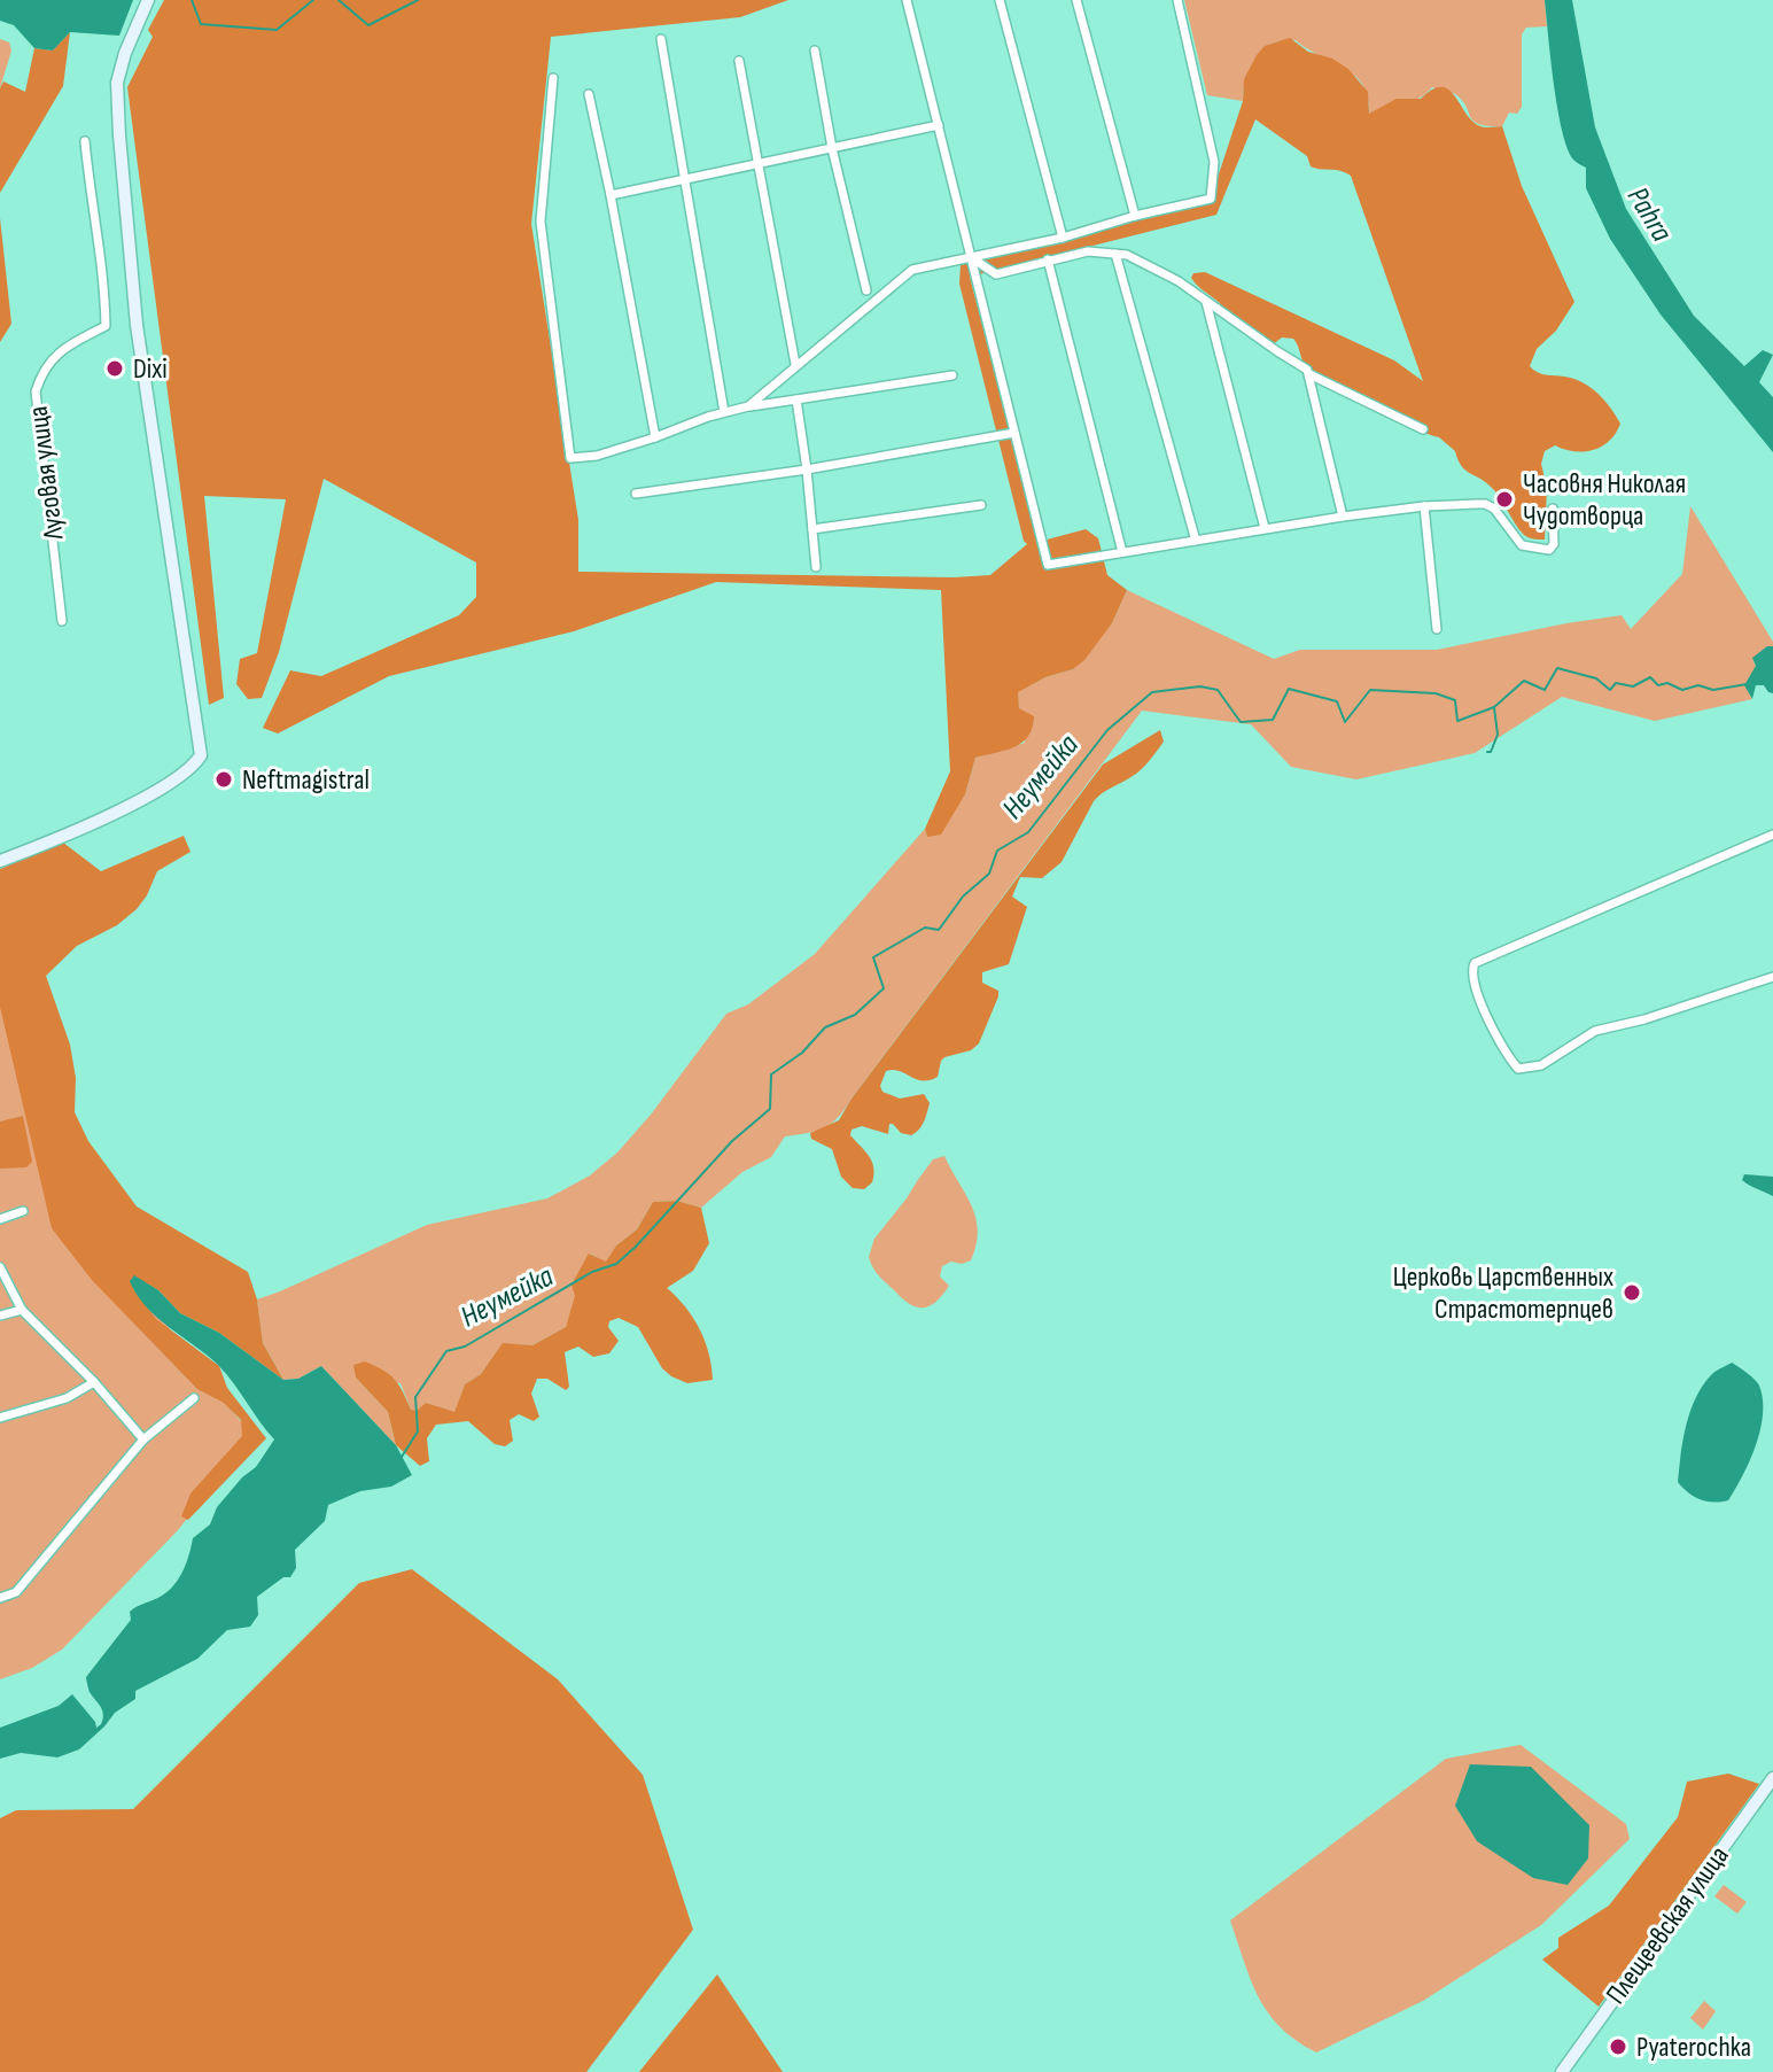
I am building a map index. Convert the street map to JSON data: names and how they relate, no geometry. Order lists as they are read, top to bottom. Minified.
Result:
{"streets":{"street":["Луговая улица","Плещеевская улица"]},"water":["Pahra","Неумейка"],"places":["Dixi","Часовня Николая Чудотворца","Neftmagistral","Церковь Царственных Страстотерпцев","Pyaterochka"]}
